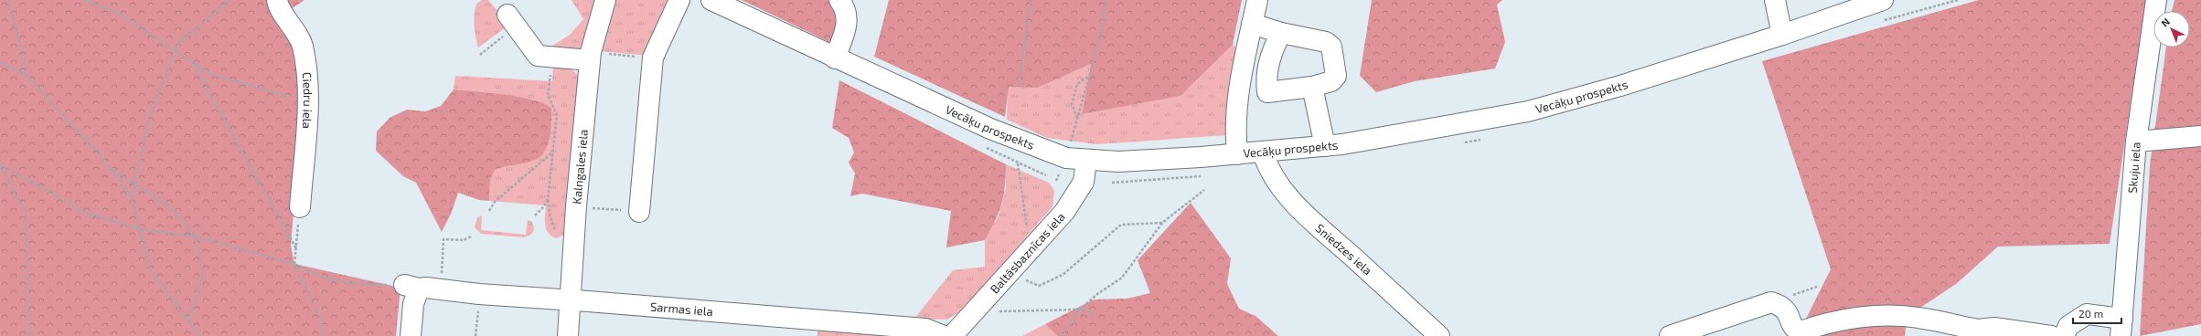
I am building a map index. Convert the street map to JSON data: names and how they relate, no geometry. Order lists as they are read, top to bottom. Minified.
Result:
{"streets":{"street":["Vecāķu prospekts","Ciedru iela","Kalngales iela","Skuju iela","Sniedzes iela","Baltāsbaznīcas iela","Sarmas iela"]},"crossings":[["Vecāķu prospekts","Sniedzes iela"],["Vecāķu prospekts","Baltāsbaznīcas iela"],["Kalngales iela","Sarmas iela"]],"scale_bar":"20 m","north":"top left"}
